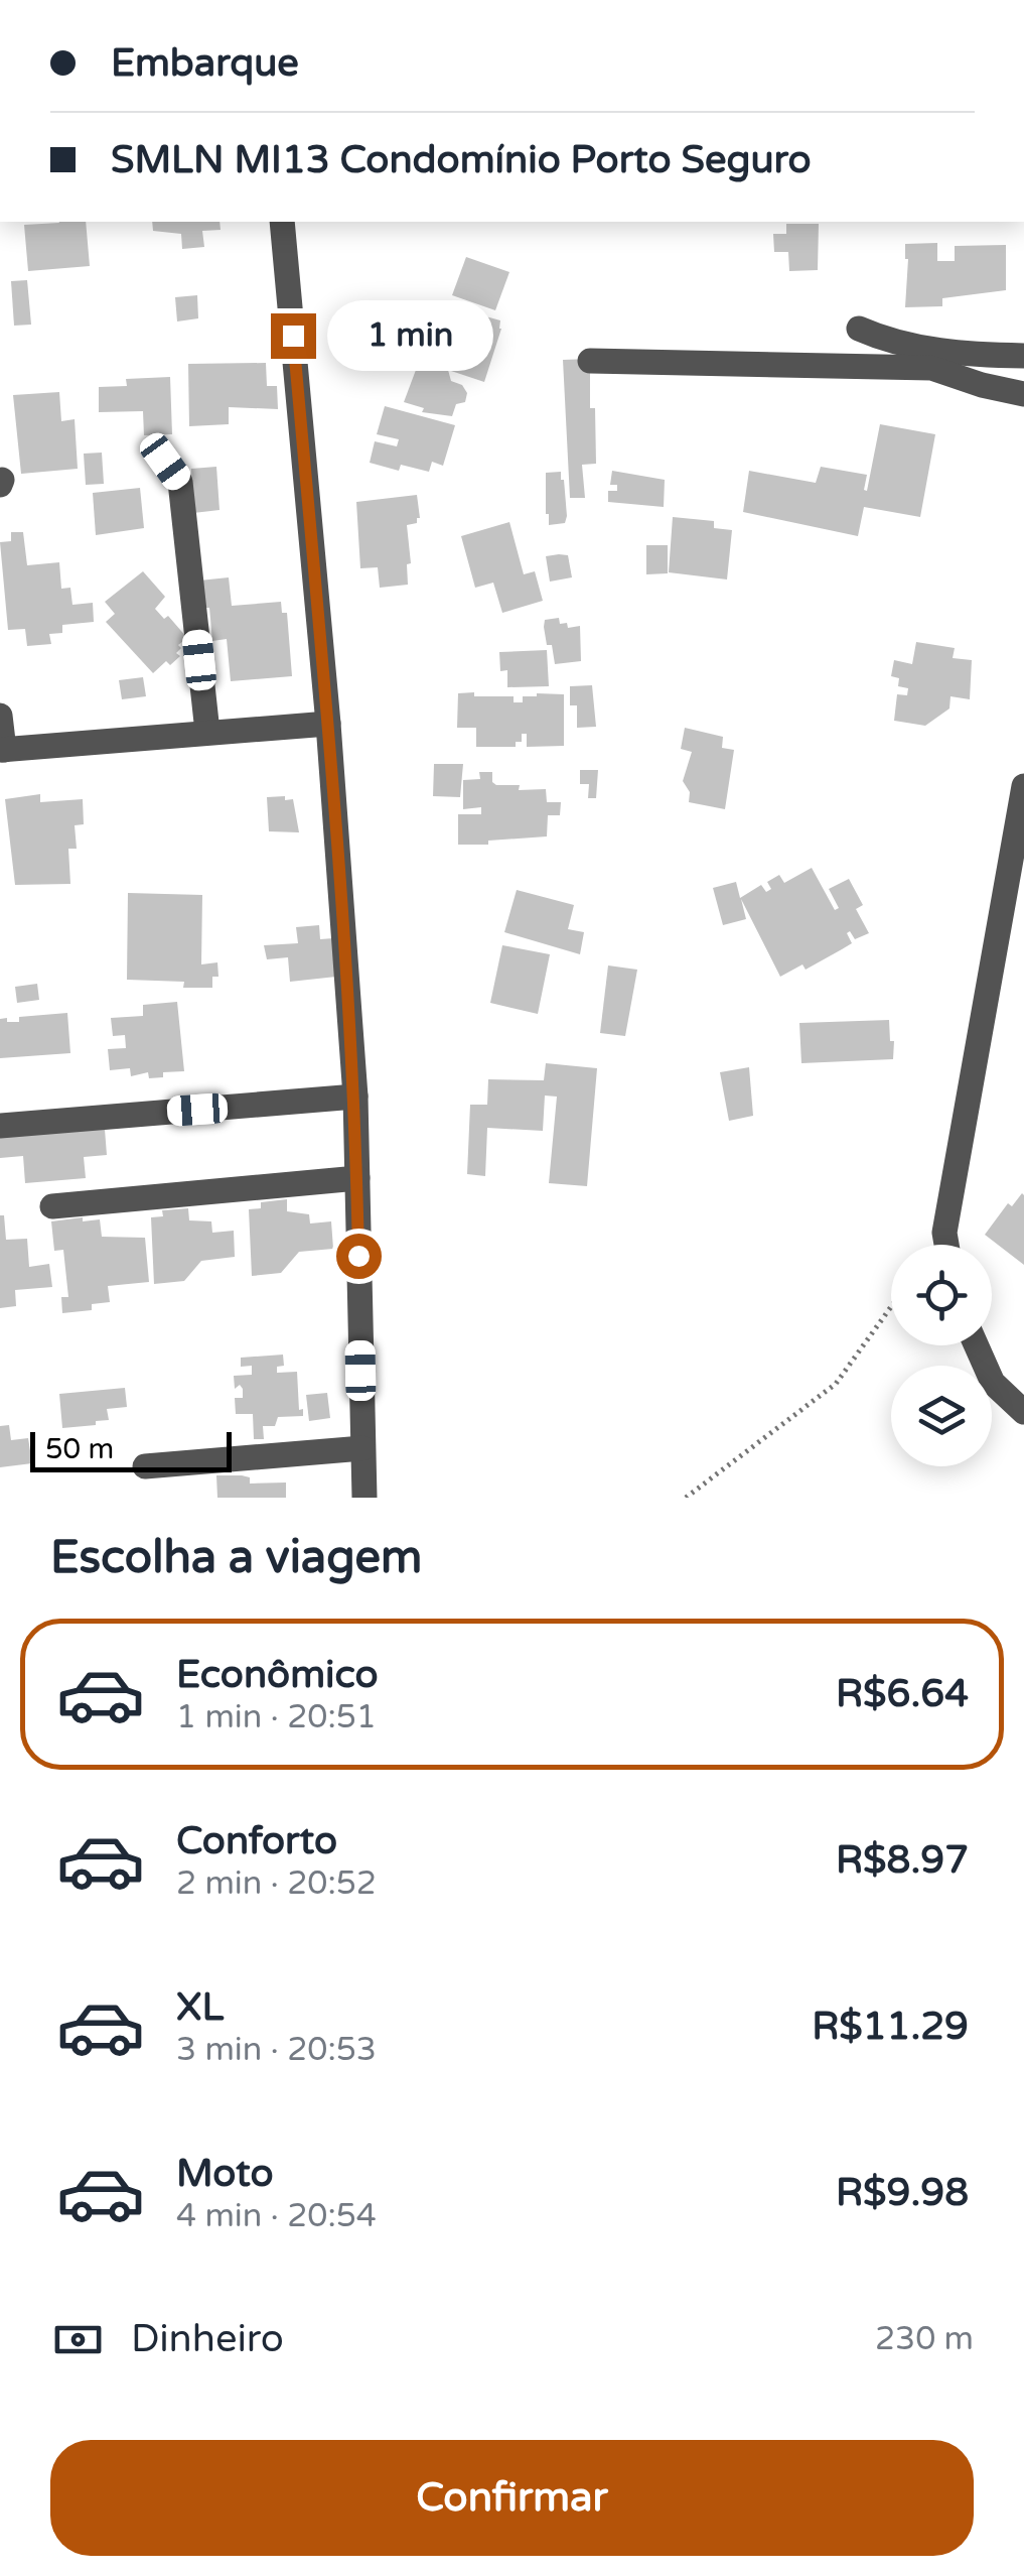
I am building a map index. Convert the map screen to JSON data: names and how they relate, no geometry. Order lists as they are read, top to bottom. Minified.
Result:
{"scale_bar":"50 m","page":{"banner":["Embarque","SMLN MI13 Condomínio Porto Seguro"],"bubble":"1 min","scale":"50 m","heading":"Escolha a viagem","list":[{"name":"Econômico","note":"1 min · 20:51","value":"R$6.64"},{"name":"Conforto","note":"2 min · 20:52","value":"R$8.97"},{"name":"XL","note":"3 min · 20:53","value":"R$11.29"},{"name":"Moto","note":"4 min · 20:54","value":"R$9.98"}],"pay":["Dinheiro","230 m"],"buttons":"Confirmar"}}
